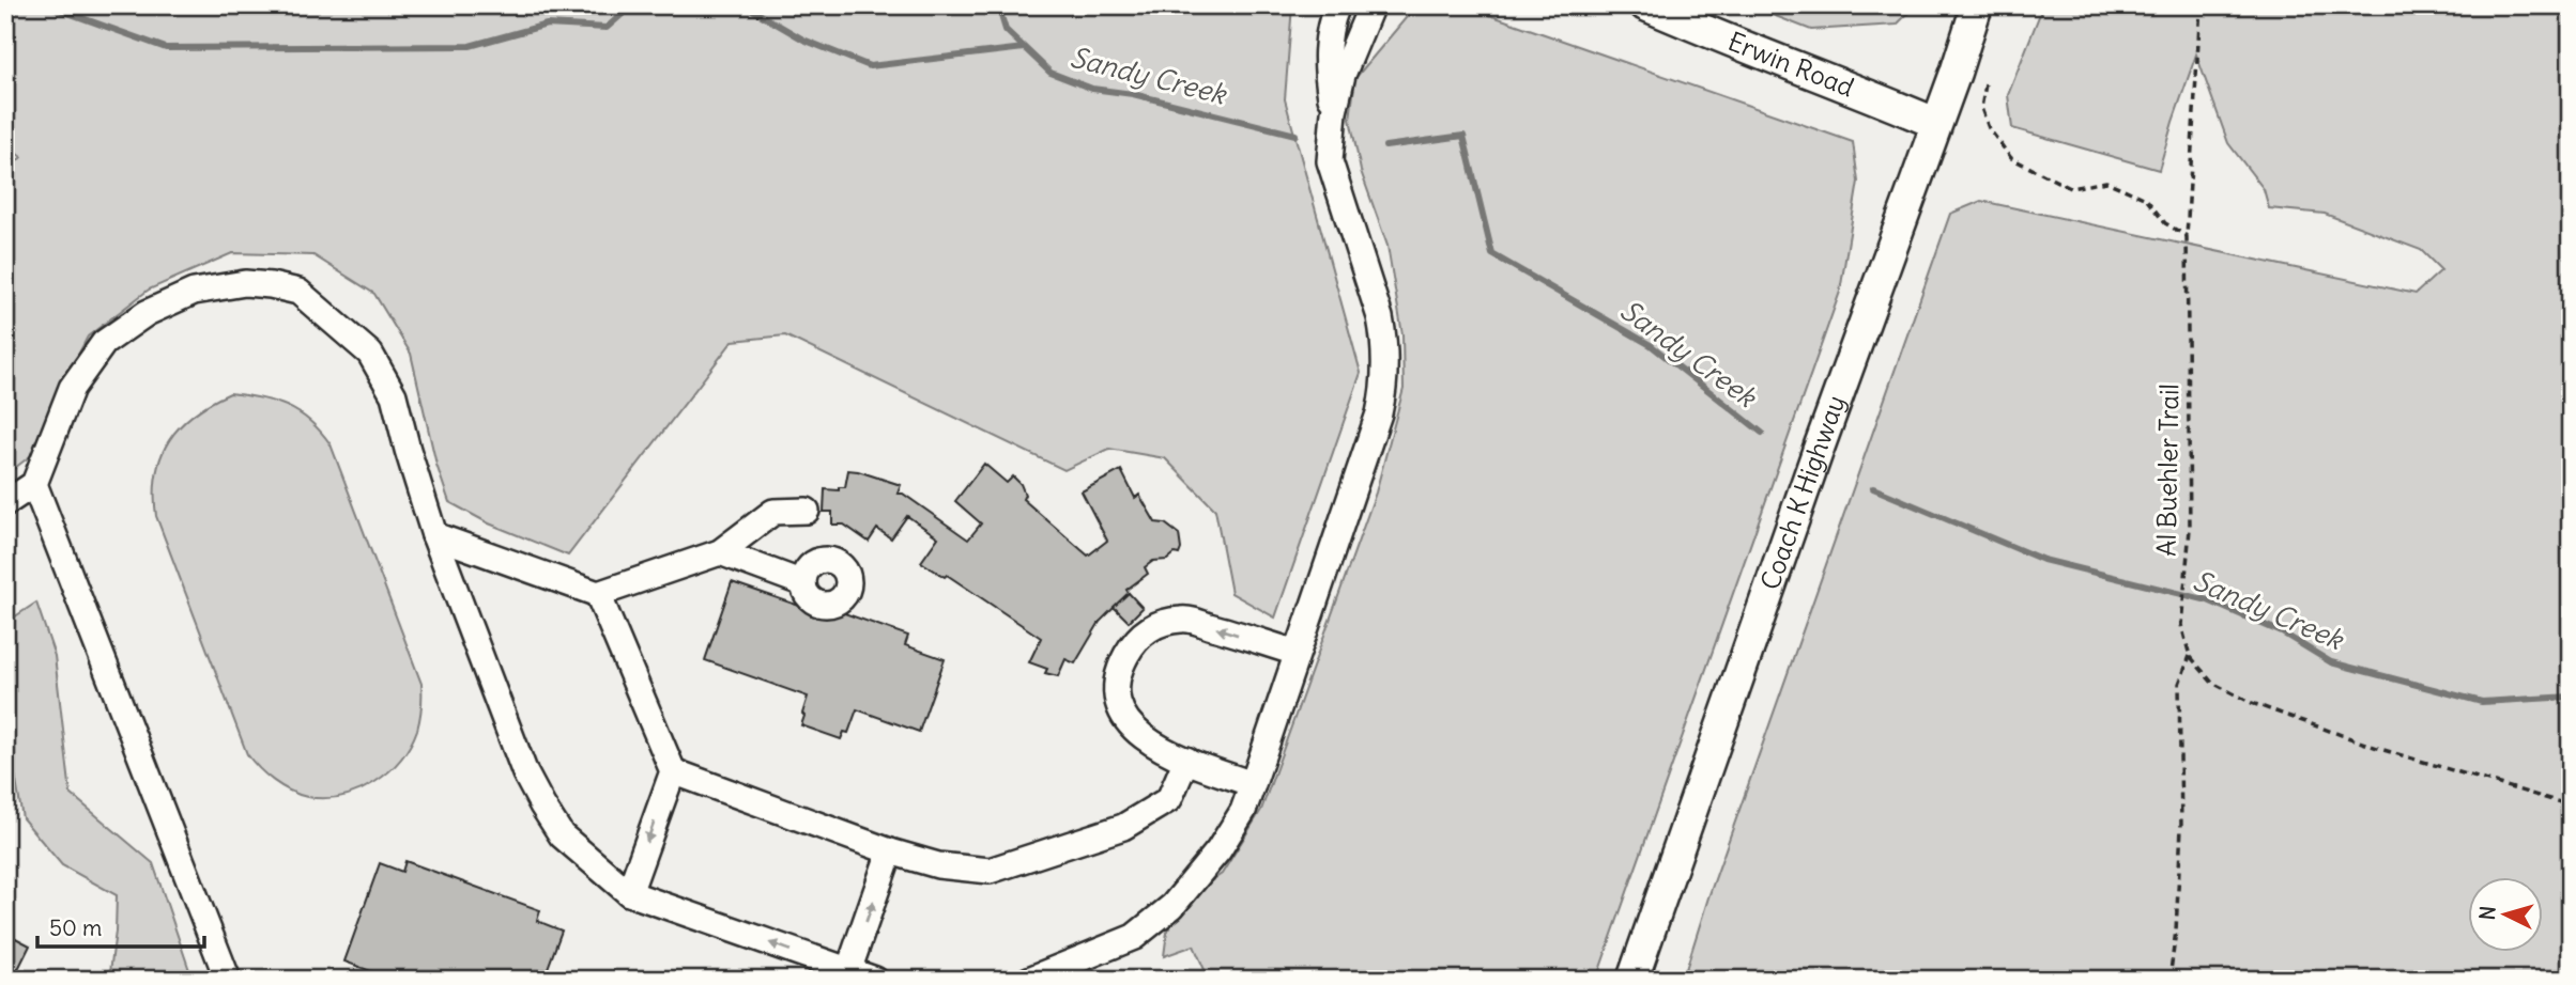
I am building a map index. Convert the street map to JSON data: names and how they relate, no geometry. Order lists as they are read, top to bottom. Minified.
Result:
{"streets":{"main road":["Erwin Road","Coach K Highway"],"path":["Al Buehler Trail"]},"crossings":[["Erwin Road","Coach K Highway"]],"water":["Sandy Creek"],"scale_bar":"50 m","north":"left"}
